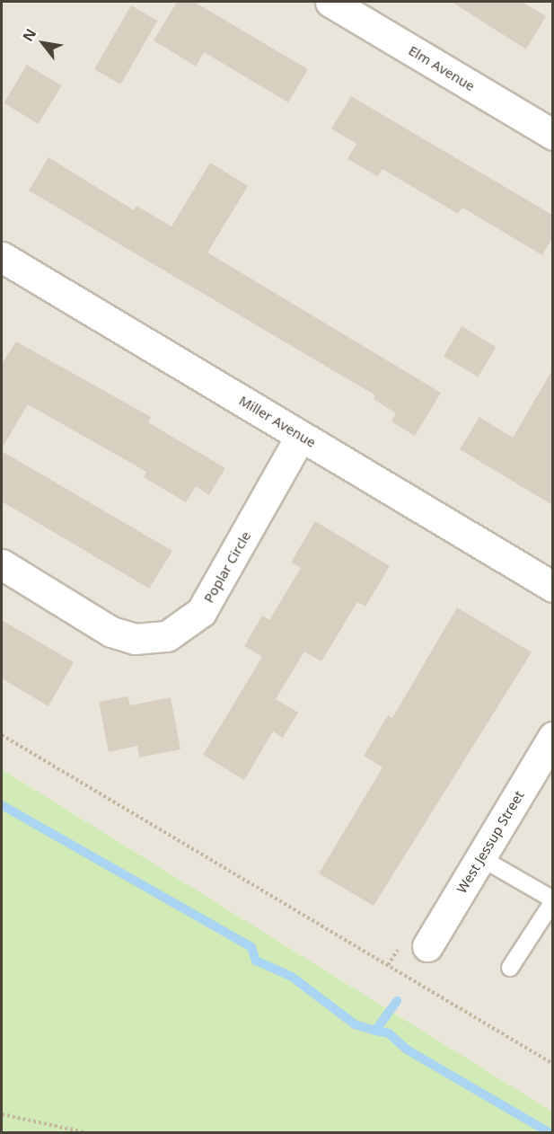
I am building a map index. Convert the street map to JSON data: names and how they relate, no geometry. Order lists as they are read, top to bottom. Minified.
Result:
{"streets":{"street":["Elm Avenue","Miller Avenue","Poplar Circle","West Jessup Street"]},"crossings":[["Miller Avenue","Poplar Circle"]],"north":"top left"}
